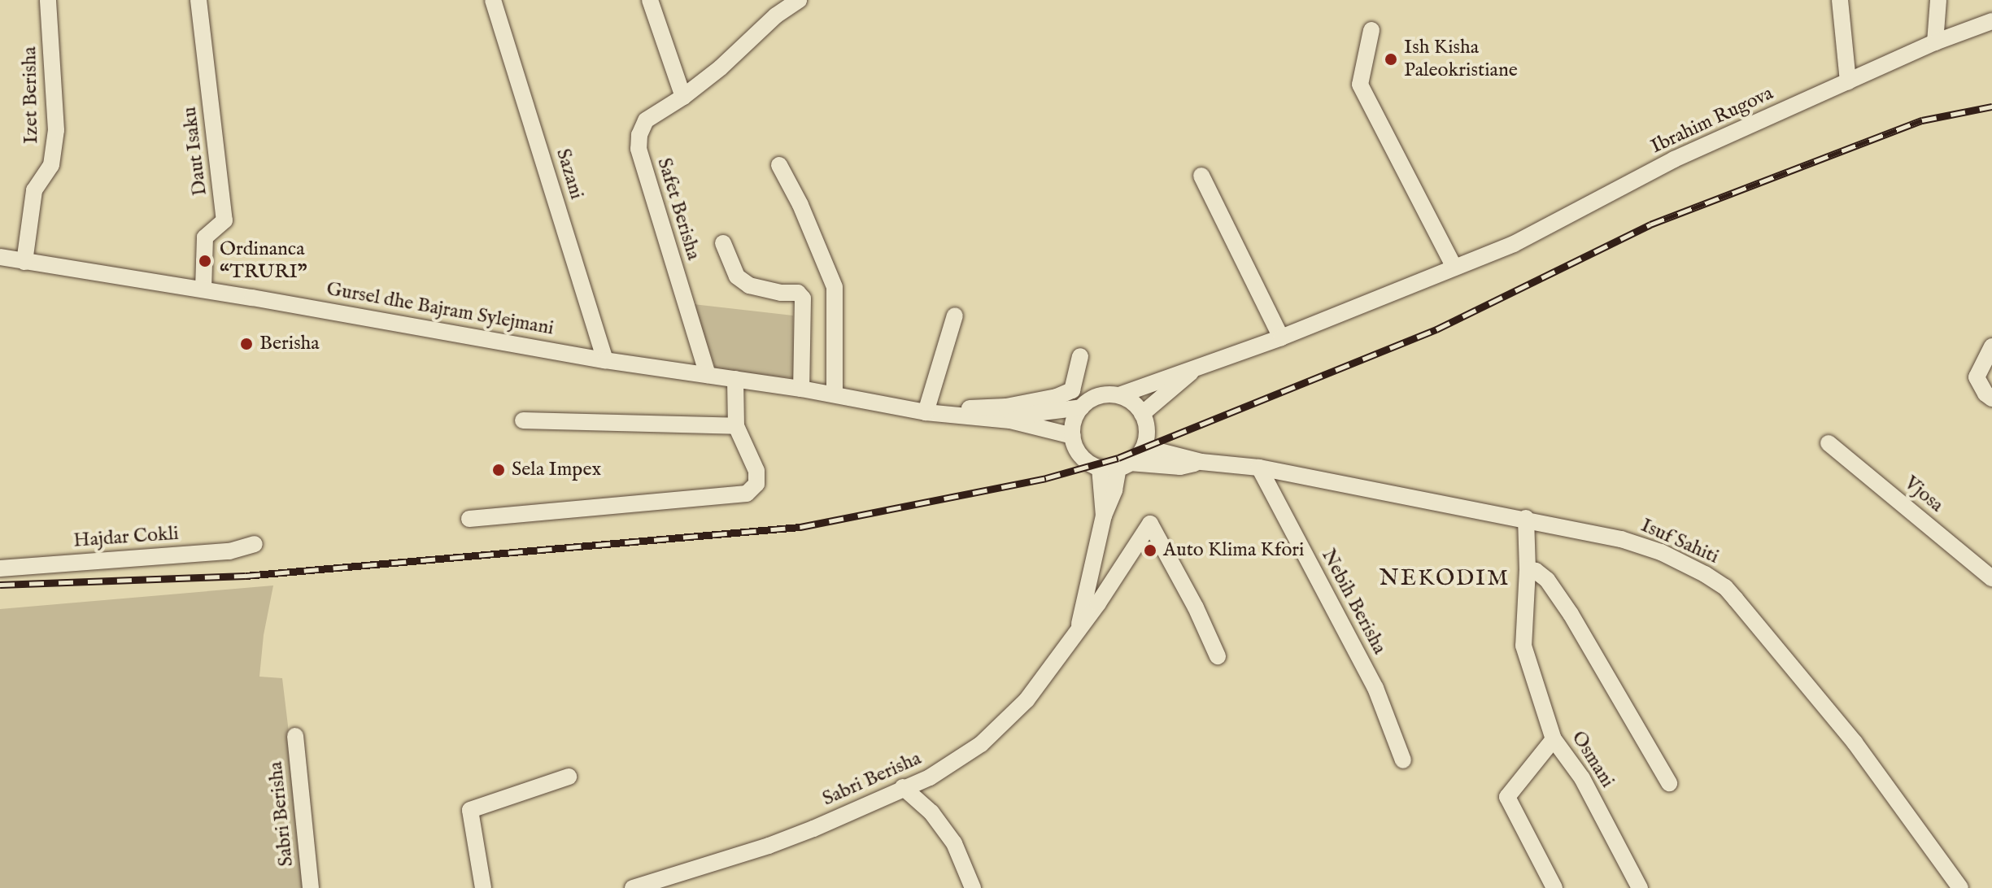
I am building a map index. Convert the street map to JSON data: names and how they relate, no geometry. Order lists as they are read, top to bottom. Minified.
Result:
{"streets":{"street":["Izet Berisha","Ibrahim Rugova","Daut Isaku","Sazani","Safet Berisha","Gursel dhe Bajram Sylejmani","Vjosa","Hajdar Cokli","Isuf Sahiti","Nebih Berisha","Osmani","Sabri Berisha"]},"crossings":[["Izet Berisha","Gursel dhe Bajram Sylejmani"],["Ibrahim Rugova","Gursel dhe Bajram Sylejmani"],["Ibrahim Rugova","Isuf Sahiti"],["Ibrahim Rugova","Sabri Berisha"],["Daut Isaku","Gursel dhe Bajram Sylejmani"],["Sazani","Gursel dhe Bajram Sylejmani"],["Safet Berisha","Gursel dhe Bajram Sylejmani"],["Gursel dhe Bajram Sylejmani","Isuf Sahiti"],["Gursel dhe Bajram Sylejmani","Sabri Berisha"],["Isuf Sahiti","Nebih Berisha"],["Isuf Sahiti","Osmani"],["Isuf Sahiti","Sabri Berisha"]],"districts":["NEKODIM"],"places":["Ish Kisha Paleokristiane","Ordinanca “TRURI”","Berisha","Sela Impex","Auto Klima Kfori"]}
